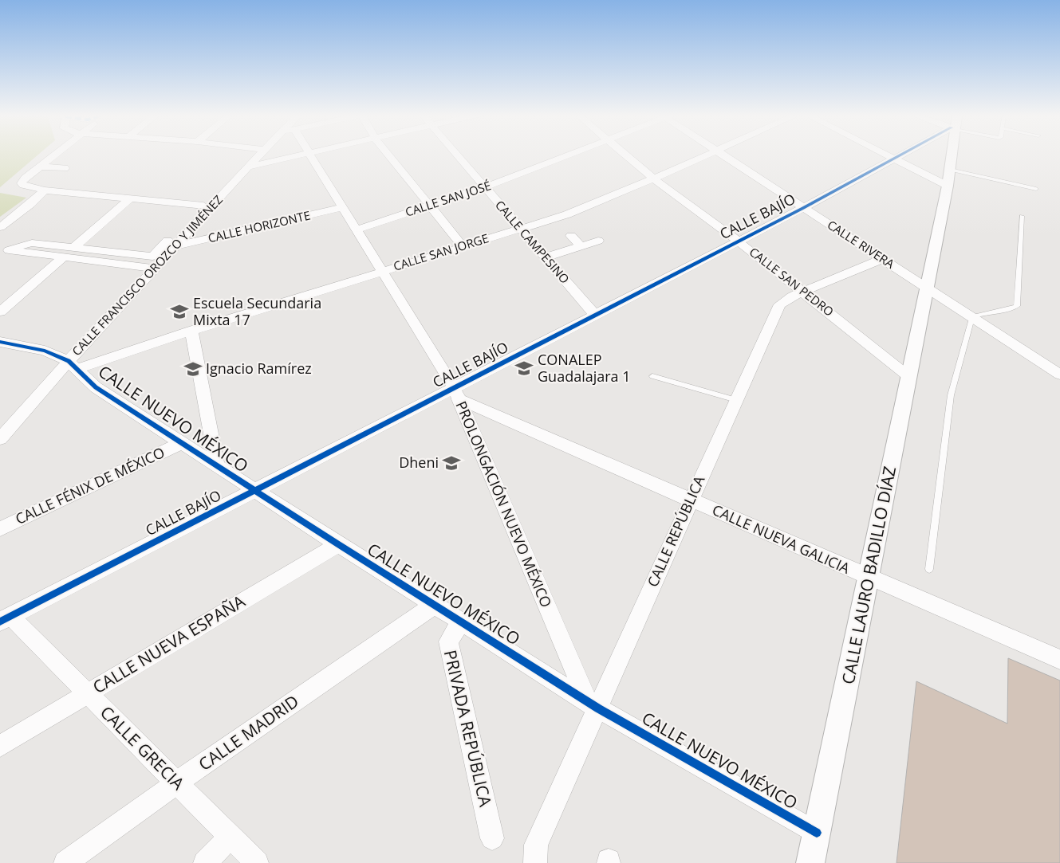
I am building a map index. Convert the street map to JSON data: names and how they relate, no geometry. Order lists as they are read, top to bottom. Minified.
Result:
{"streets":{"street":["CALLE SAN JOSÉ","CALLE BAJÍO","CALLE HORIZONTE","CALLE CAMPESINO","CALLE RIVERA","CALLE SAN JORGE","CALLE FRANCISCO OROZCO Y JIMÉNEZ","CALLE SAN PEDRO","CALLE NUEVO MÉXICO","CALLE FÉNIX DE MÉXICO","PROLONGACIÓN NUEVO MÉXICO","CALLE REPÚBLICA","CALLE NUEVA GALICIA","CALLE LAURO BADILLO DÍAZ","CALLE NUEVA ESPAÑA","PRIVADA REPÚBLICA","CALLE MADRID","CALLE GRECIA"]},"crossings":[["CALLE SAN JOSÉ","CALLE CAMPESINO"],["CALLE SAN JOSÉ","PROLONGACIÓN NUEVO MÉXICO"],["CALLE BAJÍO","CALLE CAMPESINO"],["CALLE BAJÍO","CALLE RIVERA"],["CALLE BAJÍO","CALLE SAN PEDRO"],["CALLE BAJÍO","CALLE NUEVO MÉXICO"],["CALLE BAJÍO","PROLONGACIÓN NUEVO MÉXICO"],["CALLE BAJÍO","CALLE NUEVA GALICIA"],["CALLE BAJÍO","CALLE GRECIA"],["CALLE HORIZONTE","CALLE FRANCISCO OROZCO Y JIMÉNEZ"],["CALLE HORIZONTE","PROLONGACIÓN NUEVO MÉXICO"],["CALLE CAMPESINO","CALLE SAN JORGE"],["CALLE RIVERA","CALLE REPÚBLICA"],["CALLE RIVERA","CALLE LAURO BADILLO DÍAZ"],["CALLE SAN JORGE","CALLE FRANCISCO OROZCO Y JIMÉNEZ"],["CALLE SAN JORGE","CALLE SAN PEDRO"],["CALLE SAN JORGE","CALLE NUEVO MÉXICO"],["CALLE SAN JORGE","PROLONGACIÓN NUEVO MÉXICO"],["CALLE FRANCISCO OROZCO Y JIMÉNEZ","CALLE NUEVO MÉXICO"],["CALLE SAN PEDRO","CALLE REPÚBLICA"],["CALLE SAN PEDRO","CALLE LAURO BADILLO DÍAZ"],["CALLE NUEVO MÉXICO","CALLE FÉNIX DE MÉXICO"],["CALLE NUEVO MÉXICO","PROLONGACIÓN NUEVO MÉXICO"],["CALLE NUEVO MÉXICO","CALLE REPÚBLICA"],["CALLE NUEVO MÉXICO","CALLE LAURO BADILLO DÍAZ"],["CALLE NUEVO MÉXICO","CALLE NUEVA ESPAÑA"],["CALLE NUEVO MÉXICO","PRIVADA REPÚBLICA"],["CALLE NUEVO MÉXICO","CALLE MADRID"],["PROLONGACIÓN NUEVO MÉXICO","CALLE REPÚBLICA"],["PROLONGACIÓN NUEVO MÉXICO","CALLE NUEVA GALICIA"],["CALLE REPÚBLICA","CALLE NUEVA GALICIA"],["CALLE NUEVA GALICIA","CALLE LAURO BADILLO DÍAZ"],["CALLE NUEVA ESPAÑA","CALLE GRECIA"],["CALLE MADRID","CALLE GRECIA"]],"places":{"school or university":["Escuela Secundaria Mixta 17","CONALEP Guadalajara 1","Ignacio Ramírez","Dheni"]}}
